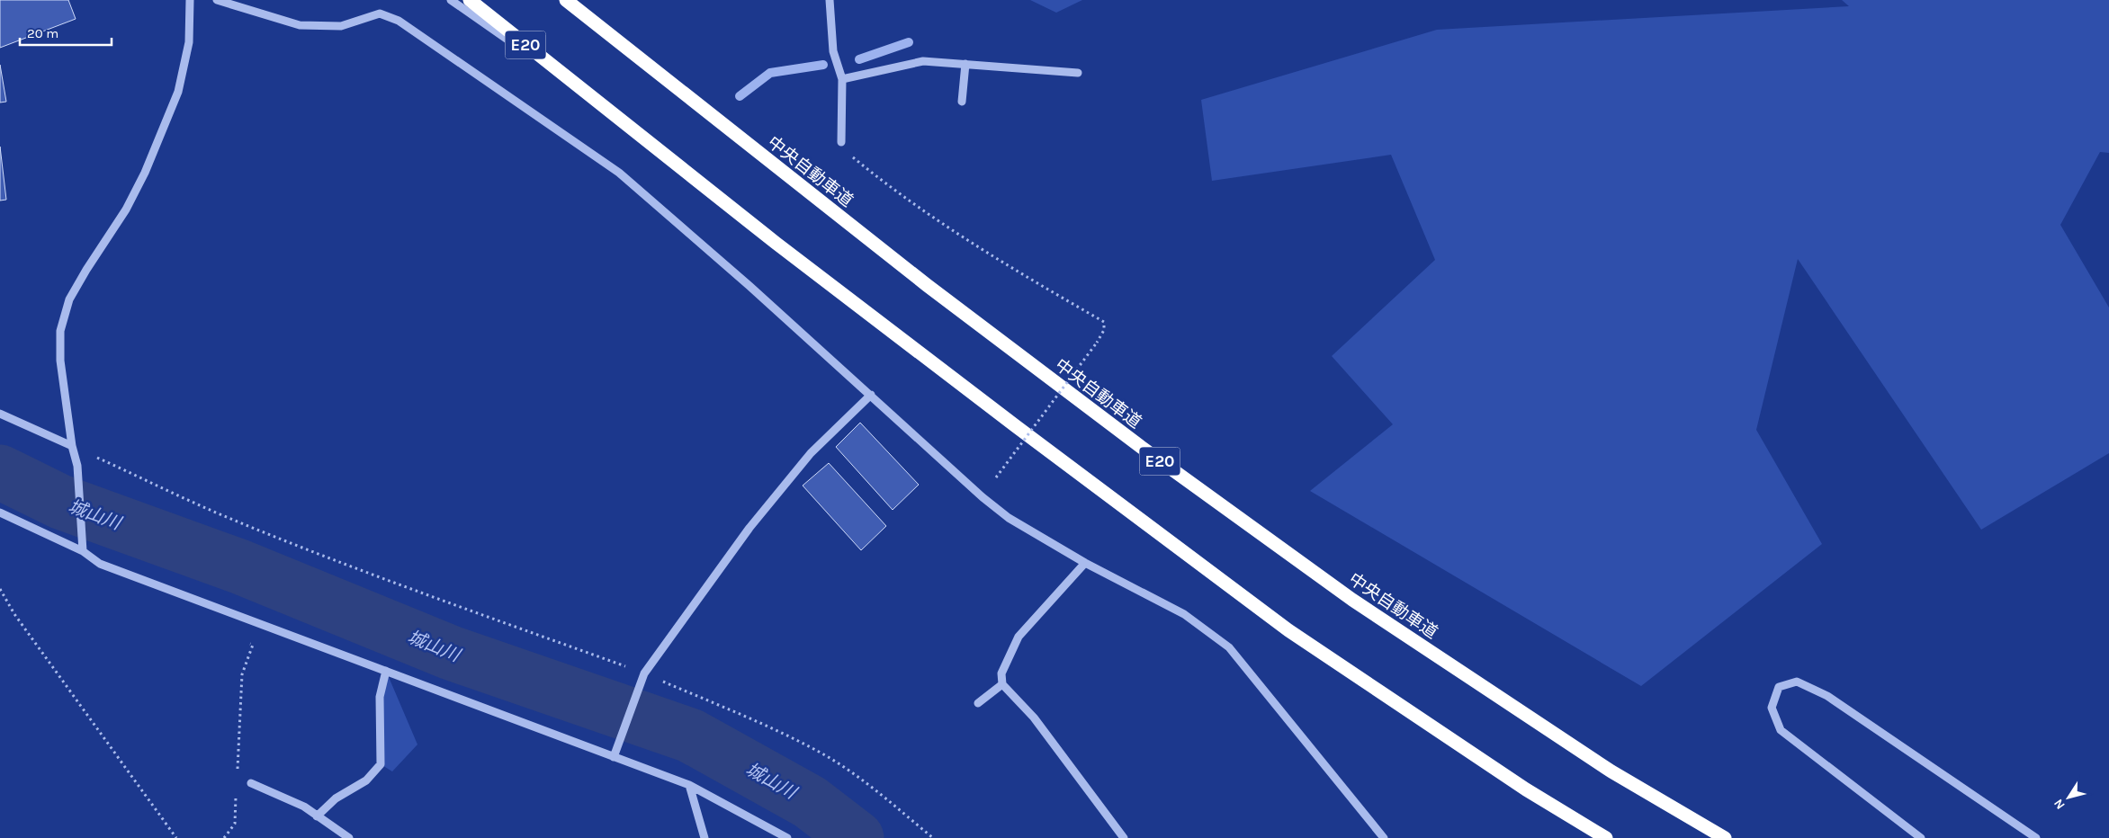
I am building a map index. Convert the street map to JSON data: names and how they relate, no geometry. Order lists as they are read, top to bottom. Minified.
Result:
{"streets":{"highway":["E20","中央自動車道"]},"water":["城山川"],"scale_bar":"20 m","north":"bottom left"}
